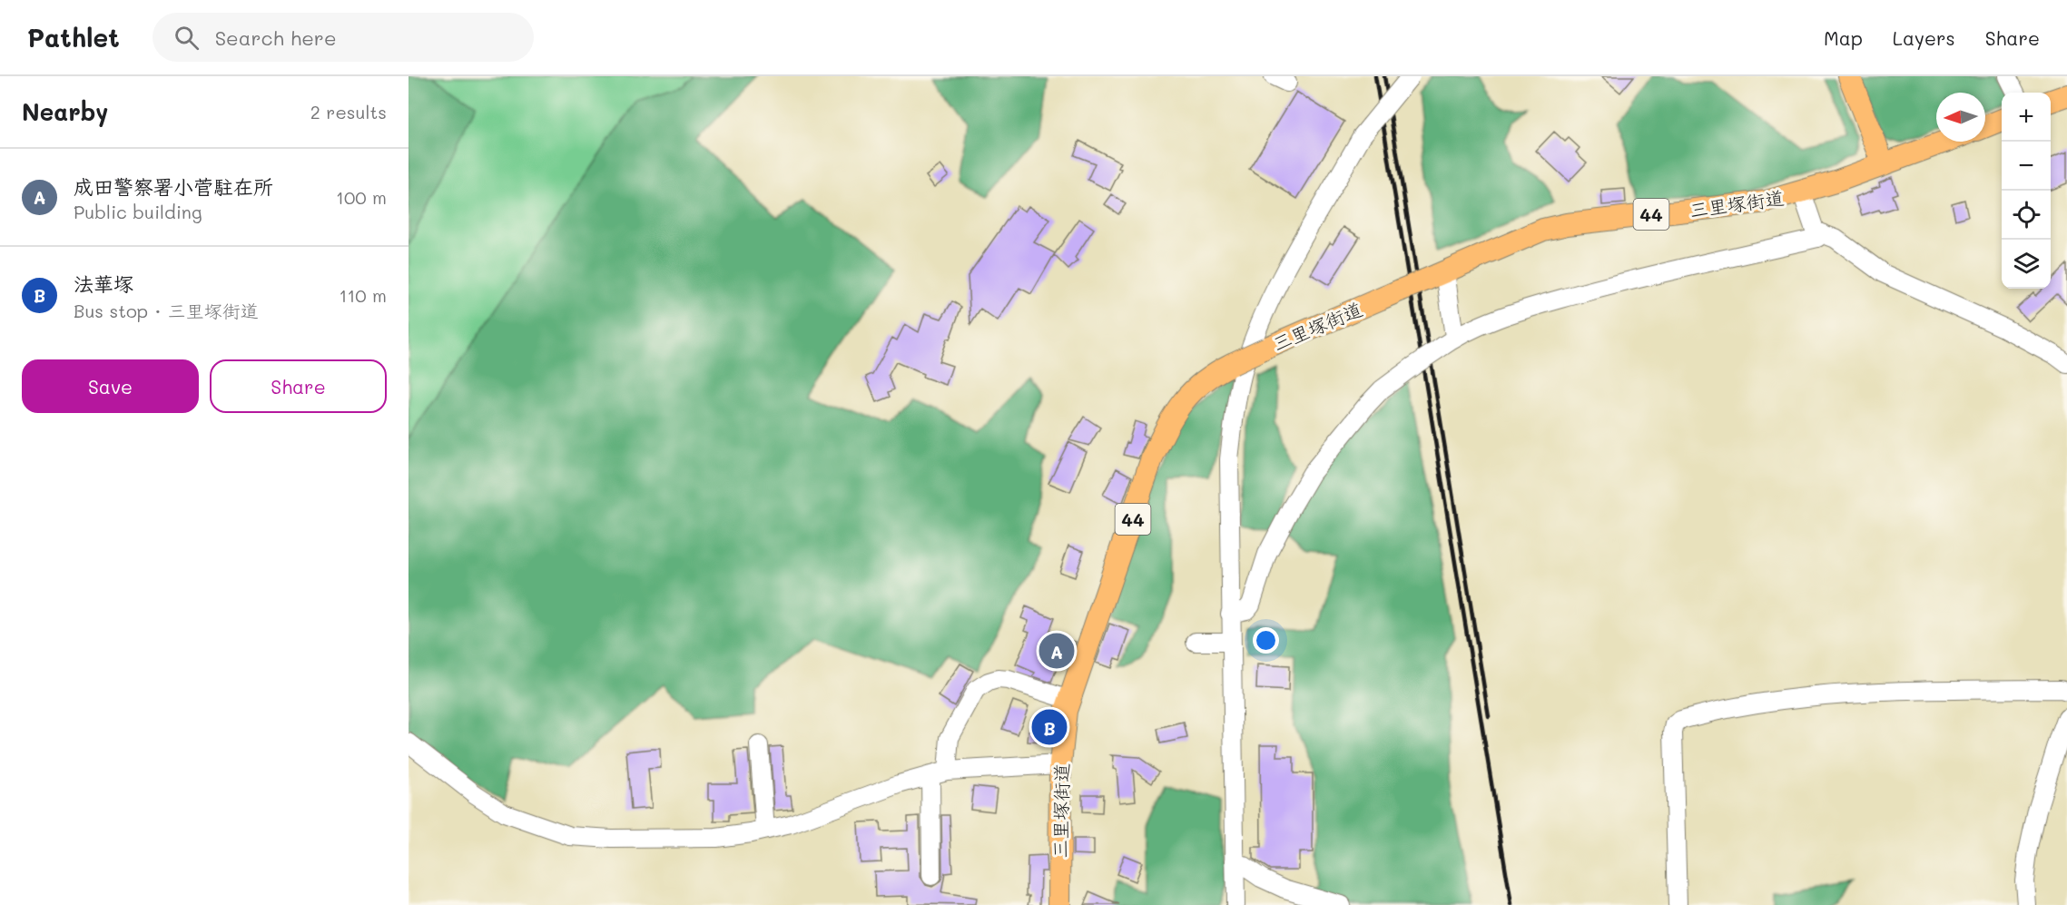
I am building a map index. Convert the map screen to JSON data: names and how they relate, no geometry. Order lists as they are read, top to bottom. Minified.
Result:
{"streets":{"main road":["三里塚街道","44"]},"north":"left","page":{"header":"Pathlet","search":"Search here","nav":["Map","Layers","Share"],"heading":["Nearby","2 results"],"map_buttons":["+","−"],"list":[{"mark":"A","name":"成田警察署小菅駐在所","note":"Public building","value":"100 m"},{"mark":"B","name":"法華塚","note":"Bus stop · 三里塚街道","value":"110 m"}],"buttons":["Save","Share"],"pins":["A","B"]}}
